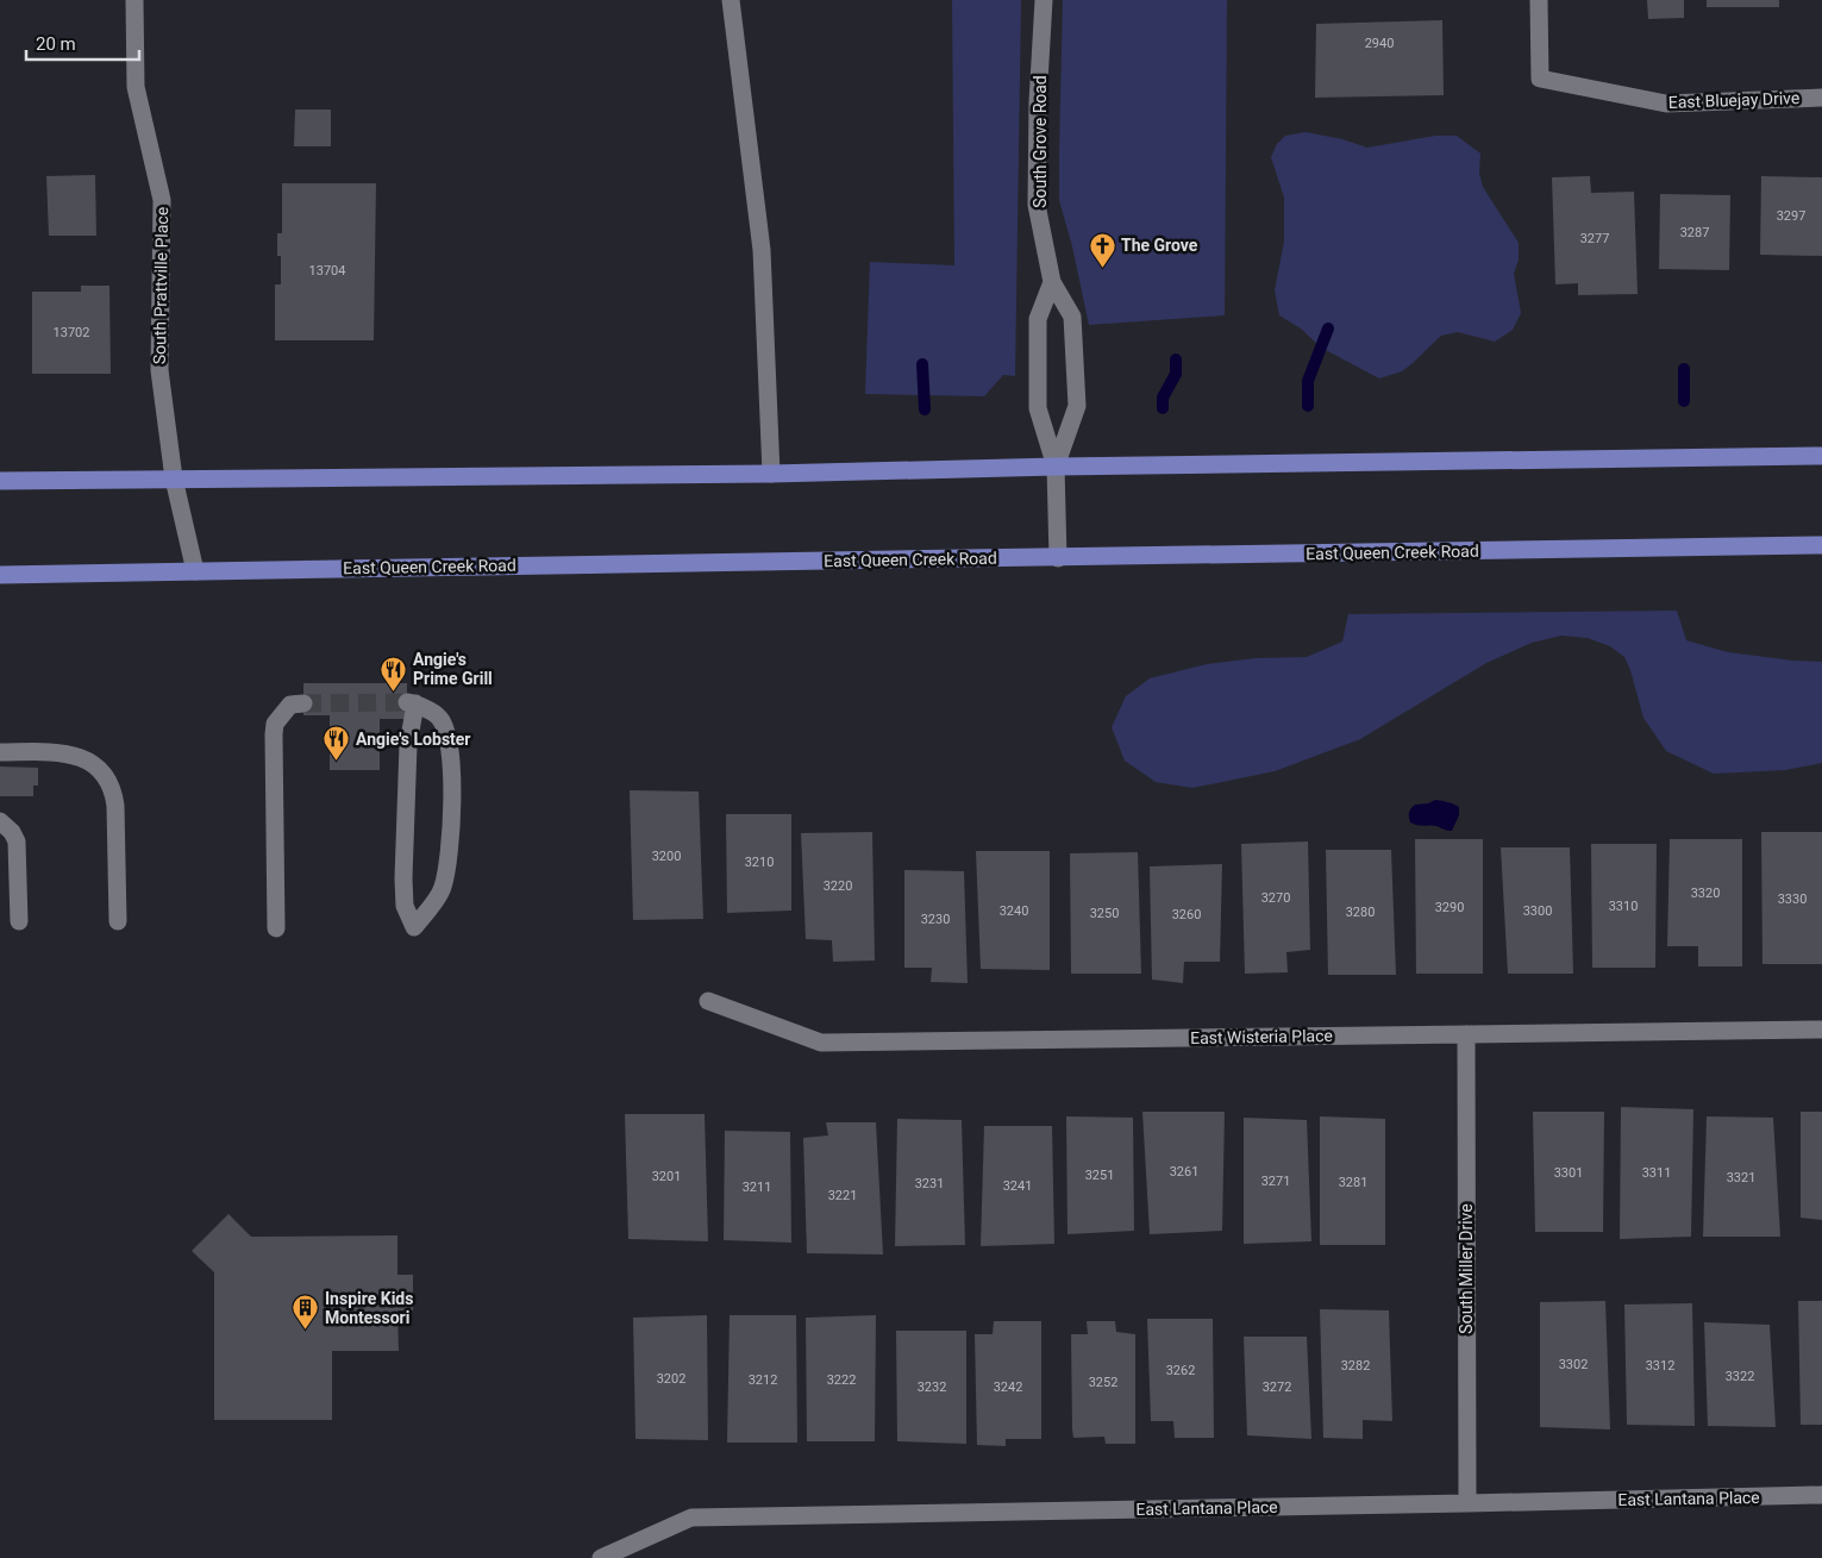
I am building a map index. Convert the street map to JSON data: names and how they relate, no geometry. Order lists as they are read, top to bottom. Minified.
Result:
{"streets":{"main road":["East Queen Creek Road"],"street":["East Bluejay Drive","South Grove Road","South Prattville Place","East Wisteria Place","South Miller Drive","East Lantana Place"]},"crossings":[["South Grove Road","East Queen Creek Road"],["South Prattville Place","East Queen Creek Road"],["East Wisteria Place","South Miller Drive"],["South Miller Drive","East Lantana Place"]],"places":{"church":["The Grove"],"restaurant":["Angie's Prime Grill","Angie's Lobster"],"building":["Inspire Kids Montessori"]},"house_numbers":["2940","3297","3287","3277","13704","13702","3200","3210","3220","3320","3270","3330","3310","3290","3240","3300","3280","3250","3260","3230","3261","3301","3311","3251","3201","3321","3271","3281","3231","3241","3211","3221","3302","3282","3312","3262","3322","3202","3212","3222","3252","3232","3242","3272"],"scale_bar":"20 m"}
